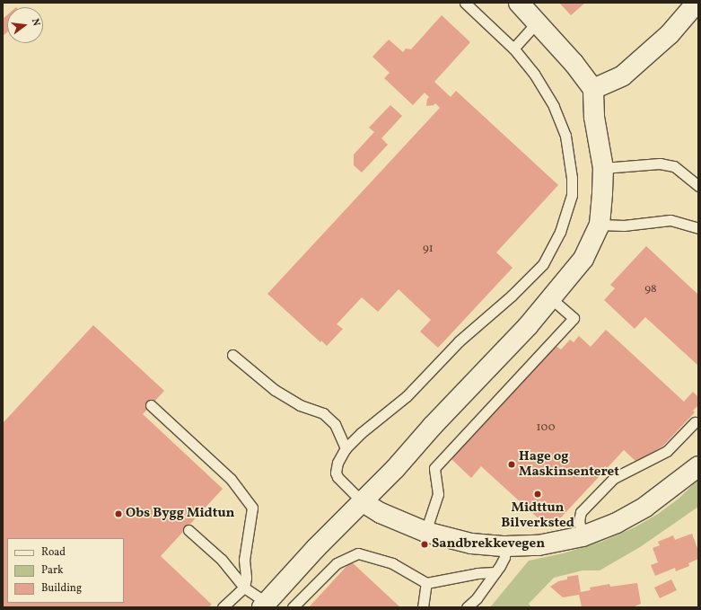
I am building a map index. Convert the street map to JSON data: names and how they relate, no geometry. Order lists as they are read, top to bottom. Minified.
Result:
{"places":["Hage og Maskinsenteret","Midttun Bilverksted","Obs Bygg Midtun","Sandbrekkevegen"],"house_numbers":["91","98","100"],"legend":["Road","Park","Building"],"north":"right"}
